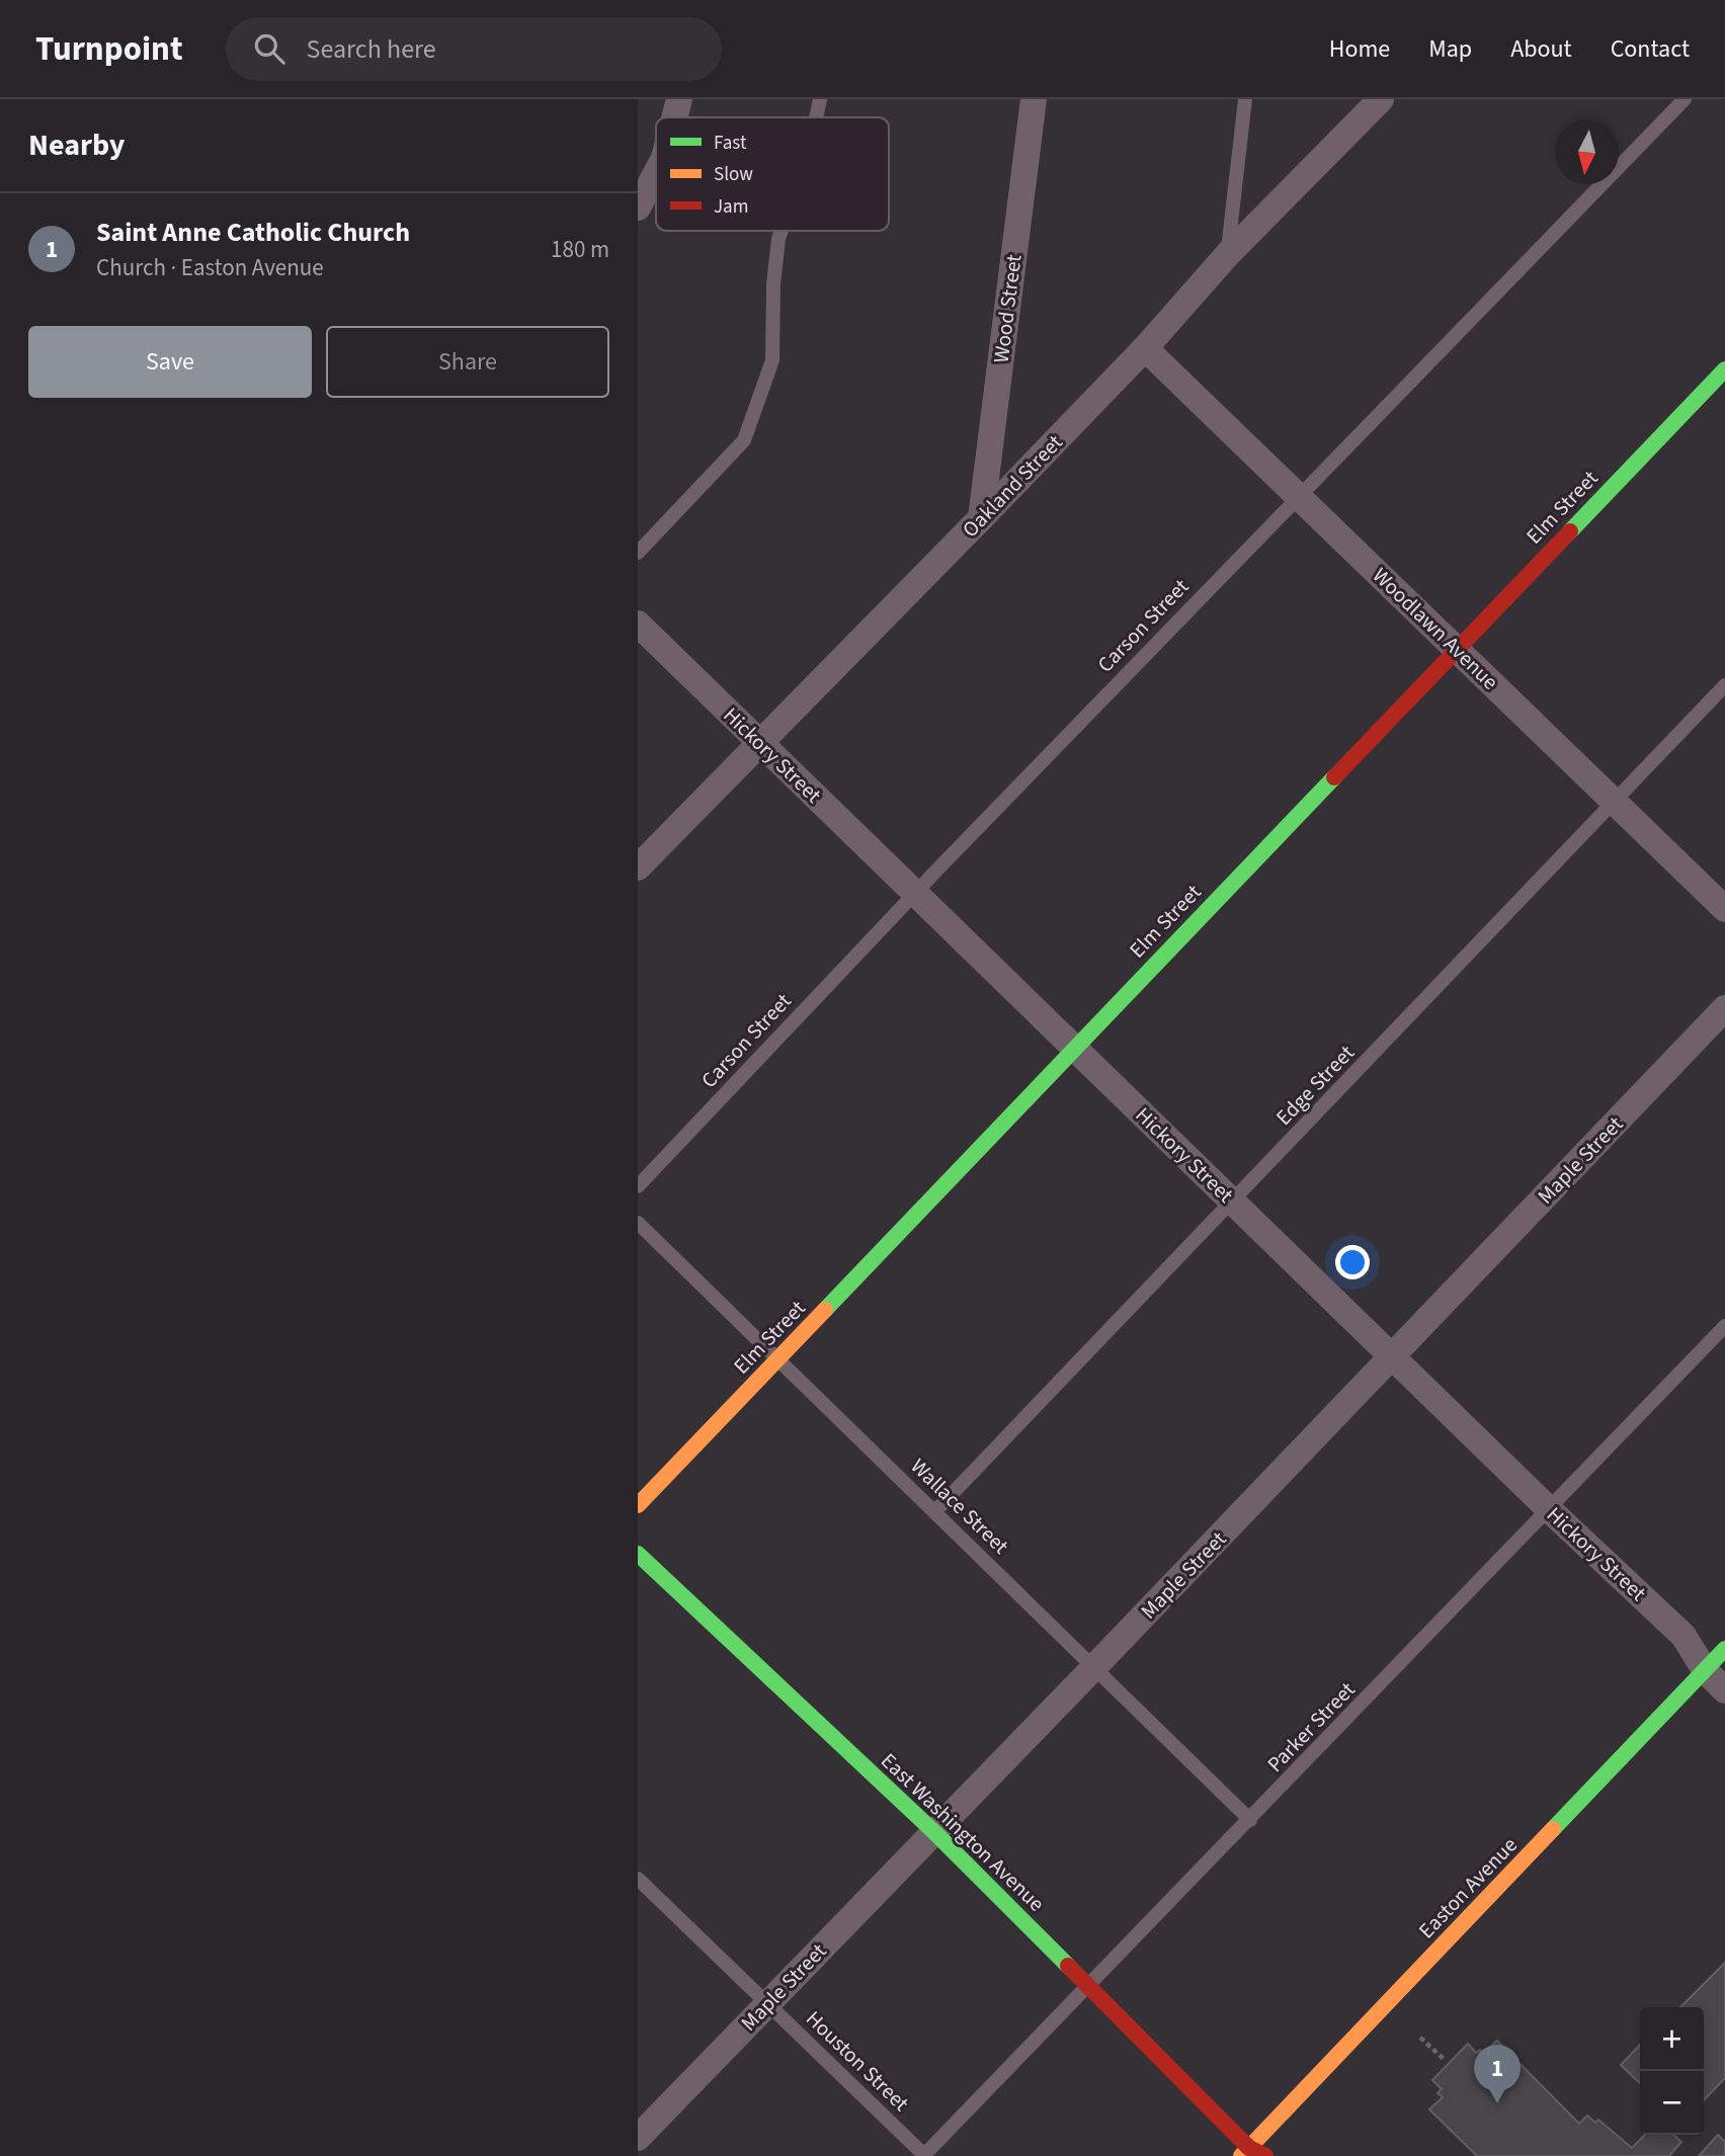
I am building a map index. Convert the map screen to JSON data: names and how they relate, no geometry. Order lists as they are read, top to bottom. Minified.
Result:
{"streets":{"street":["Wood Street","Oakland Street","Elm Street","Woodlawn Avenue","Hickory Street","Maple Street","East Washington Avenue","Easton Avenue"],"lane":["Carson Street","Edge Street","Wallace Street","Parker Street","Houston Street"]},"crossings":[["Wood Street","Oakland Street"],["Oakland Street","Woodlawn Avenue"],["Oakland Street","Hickory Street"],["Elm Street","Woodlawn Avenue"],["Elm Street","Hickory Street"],["Elm Street","Wallace Street"],["Carson Street","Woodlawn Avenue"],["Carson Street","Hickory Street"],["Woodlawn Avenue","Edge Street"],["Hickory Street","Edge Street"],["Hickory Street","Maple Street"],["Hickory Street","Parker Street"],["Hickory Street","Easton Avenue"],["Edge Street","Wallace Street"],["Maple Street","Wallace Street"],["Maple Street","East Washington Avenue"],["Maple Street","Houston Street"],["Wallace Street","Parker Street"],["Parker Street","East Washington Avenue"],["Parker Street","Houston Street"],["East Washington Avenue","Easton Avenue"]],"legend":["Fast","Slow","Jam"],"north":"bottom","page":{"header":"Turnpoint","search":"Search here","nav":["Home","Map","About","Contact"],"heading":"Nearby","list":[{"mark":"1","name":"Saint Anne Catholic Church","note":"Church · Easton Avenue","value":"180 m"}],"buttons":["Save","Share"],"map_buttons":["+","−"],"pins":"1"}}
